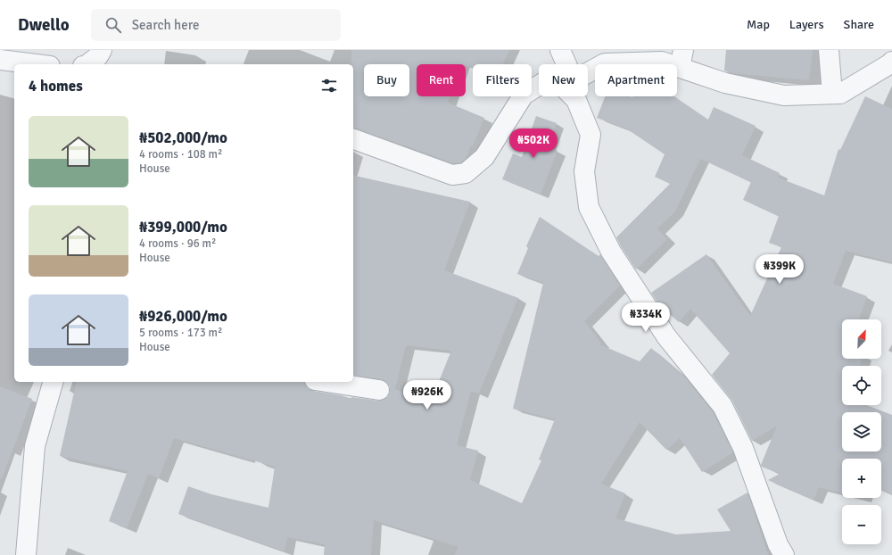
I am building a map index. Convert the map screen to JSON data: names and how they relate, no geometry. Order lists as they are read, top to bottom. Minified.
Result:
{"north":"top right","page":{"header":"Dwello","search":"Search here","nav":["Map","Layers","Share"],"chip":["Buy","Rent","Filters","New","Apartment"],"heading":"4 homes","list":[{"name":"₦502,000/mo","note":"4 rooms · 108 m² · House"},{"name":"₦399,000/mo","note":"4 rooms · 96 m² · House"},{"name":"₦926,000/mo","note":"5 rooms · 173 m² · House"}],"price":["₦502K","₦399K","₦334K","₦926K"],"map_buttons":["+","−"]}}
